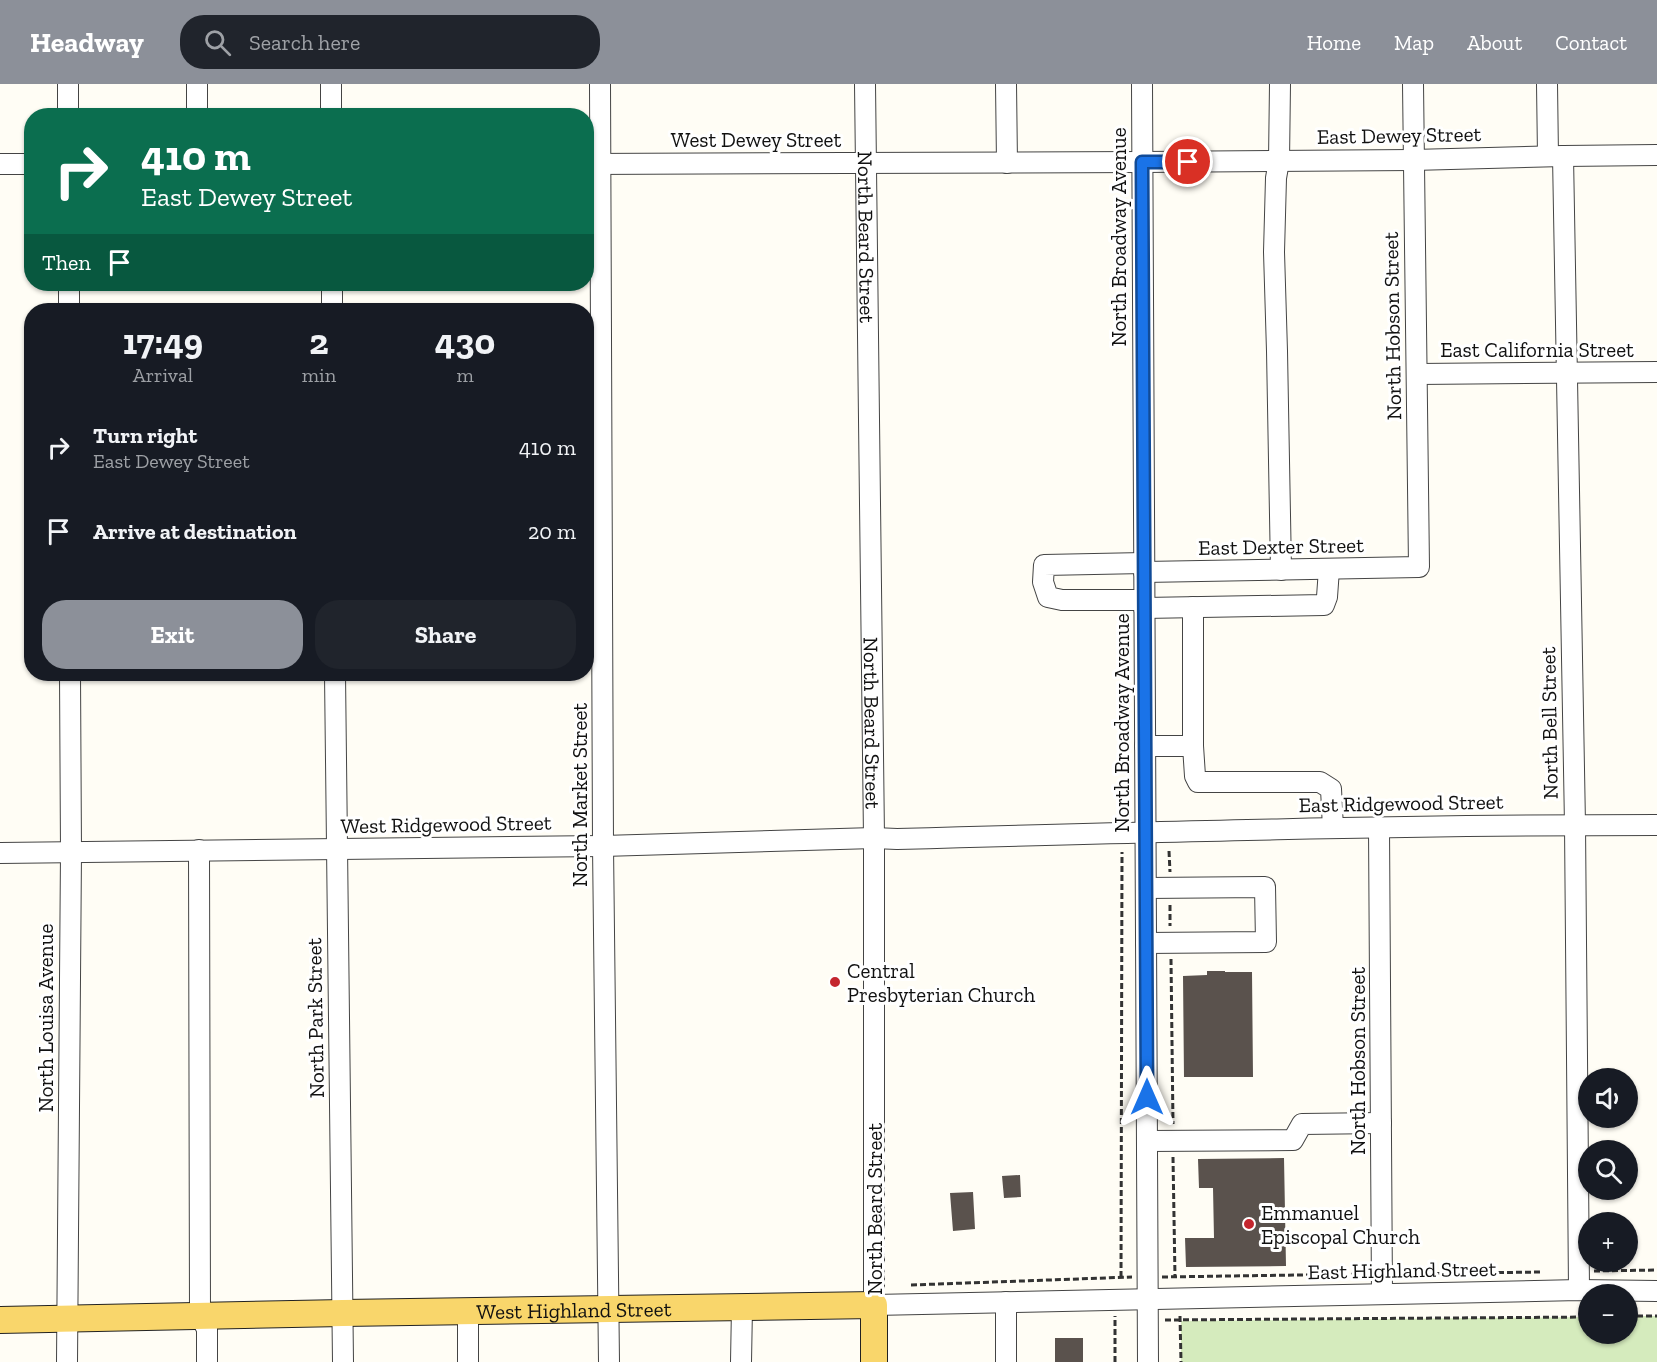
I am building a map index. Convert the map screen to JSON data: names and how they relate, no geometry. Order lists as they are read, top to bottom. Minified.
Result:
{"streets":{"main road":["North Beard Street","West Highland Street"],"street":["East Dewey Street","West Dewey Street","North Broadway Avenue","North Hobson Street","East California Street","East Dexter Street","North Bell Street","North Market Street","East Ridgewood Street","West Ridgewood Street","North Louisa Avenue","North Park Street","East Highland Street"]},"crossings":[["East Dewey Street","West Dewey Street"],["East Dewey Street","North Broadway Avenue"],["East Dewey Street","North Hobson Street"],["East Dewey Street","North Bell Street"],["West Dewey Street","North Beard Street"],["West Dewey Street","North Broadway Avenue"],["West Dewey Street","North Market Street"],["North Beard Street","West Ridgewood Street"],["North Beard Street","West Highland Street"],["North Broadway Avenue","East Dexter Street"],["North Broadway Avenue","East Ridgewood Street"],["North Broadway Avenue","West Ridgewood Street"],["North Broadway Avenue","East Highland Street"],["North Broadway Avenue","West Highland Street"],["North Hobson Street","East California Street"],["North Hobson Street","East Dexter Street"],["North Hobson Street","East Ridgewood Street"],["North Hobson Street","East Highland Street"],["East California Street","North Bell Street"],["North Bell Street","East Ridgewood Street"],["North Bell Street","East Highland Street"],["North Market Street","West Ridgewood Street"],["North Market Street","West Highland Street"],["East Ridgewood Street","West Ridgewood Street"],["West Ridgewood Street","North Louisa Avenue"],["West Ridgewood Street","North Park Street"],["North Louisa Avenue","West Highland Street"],["North Park Street","West Highland Street"],["East Highland Street","West Highland Street"]],"places":["Central Presbyterian Church","Emmanuel Episcopal Church"],"page":{"header":"Headway","search":"Search here","nav":["Home","Map","About","Contact"],"turn":["410 m","East Dewey Street"],"then":"Then","eta":["17:49","Arrival","2","min","430","m"],"list":[{"name":"Turn right","note":"East Dewey Street","value":"410 m"},{"name":"Arrive at destination","value":"20 m"}],"buttons":["Exit","Share"],"map_buttons":["+","−"]}}
